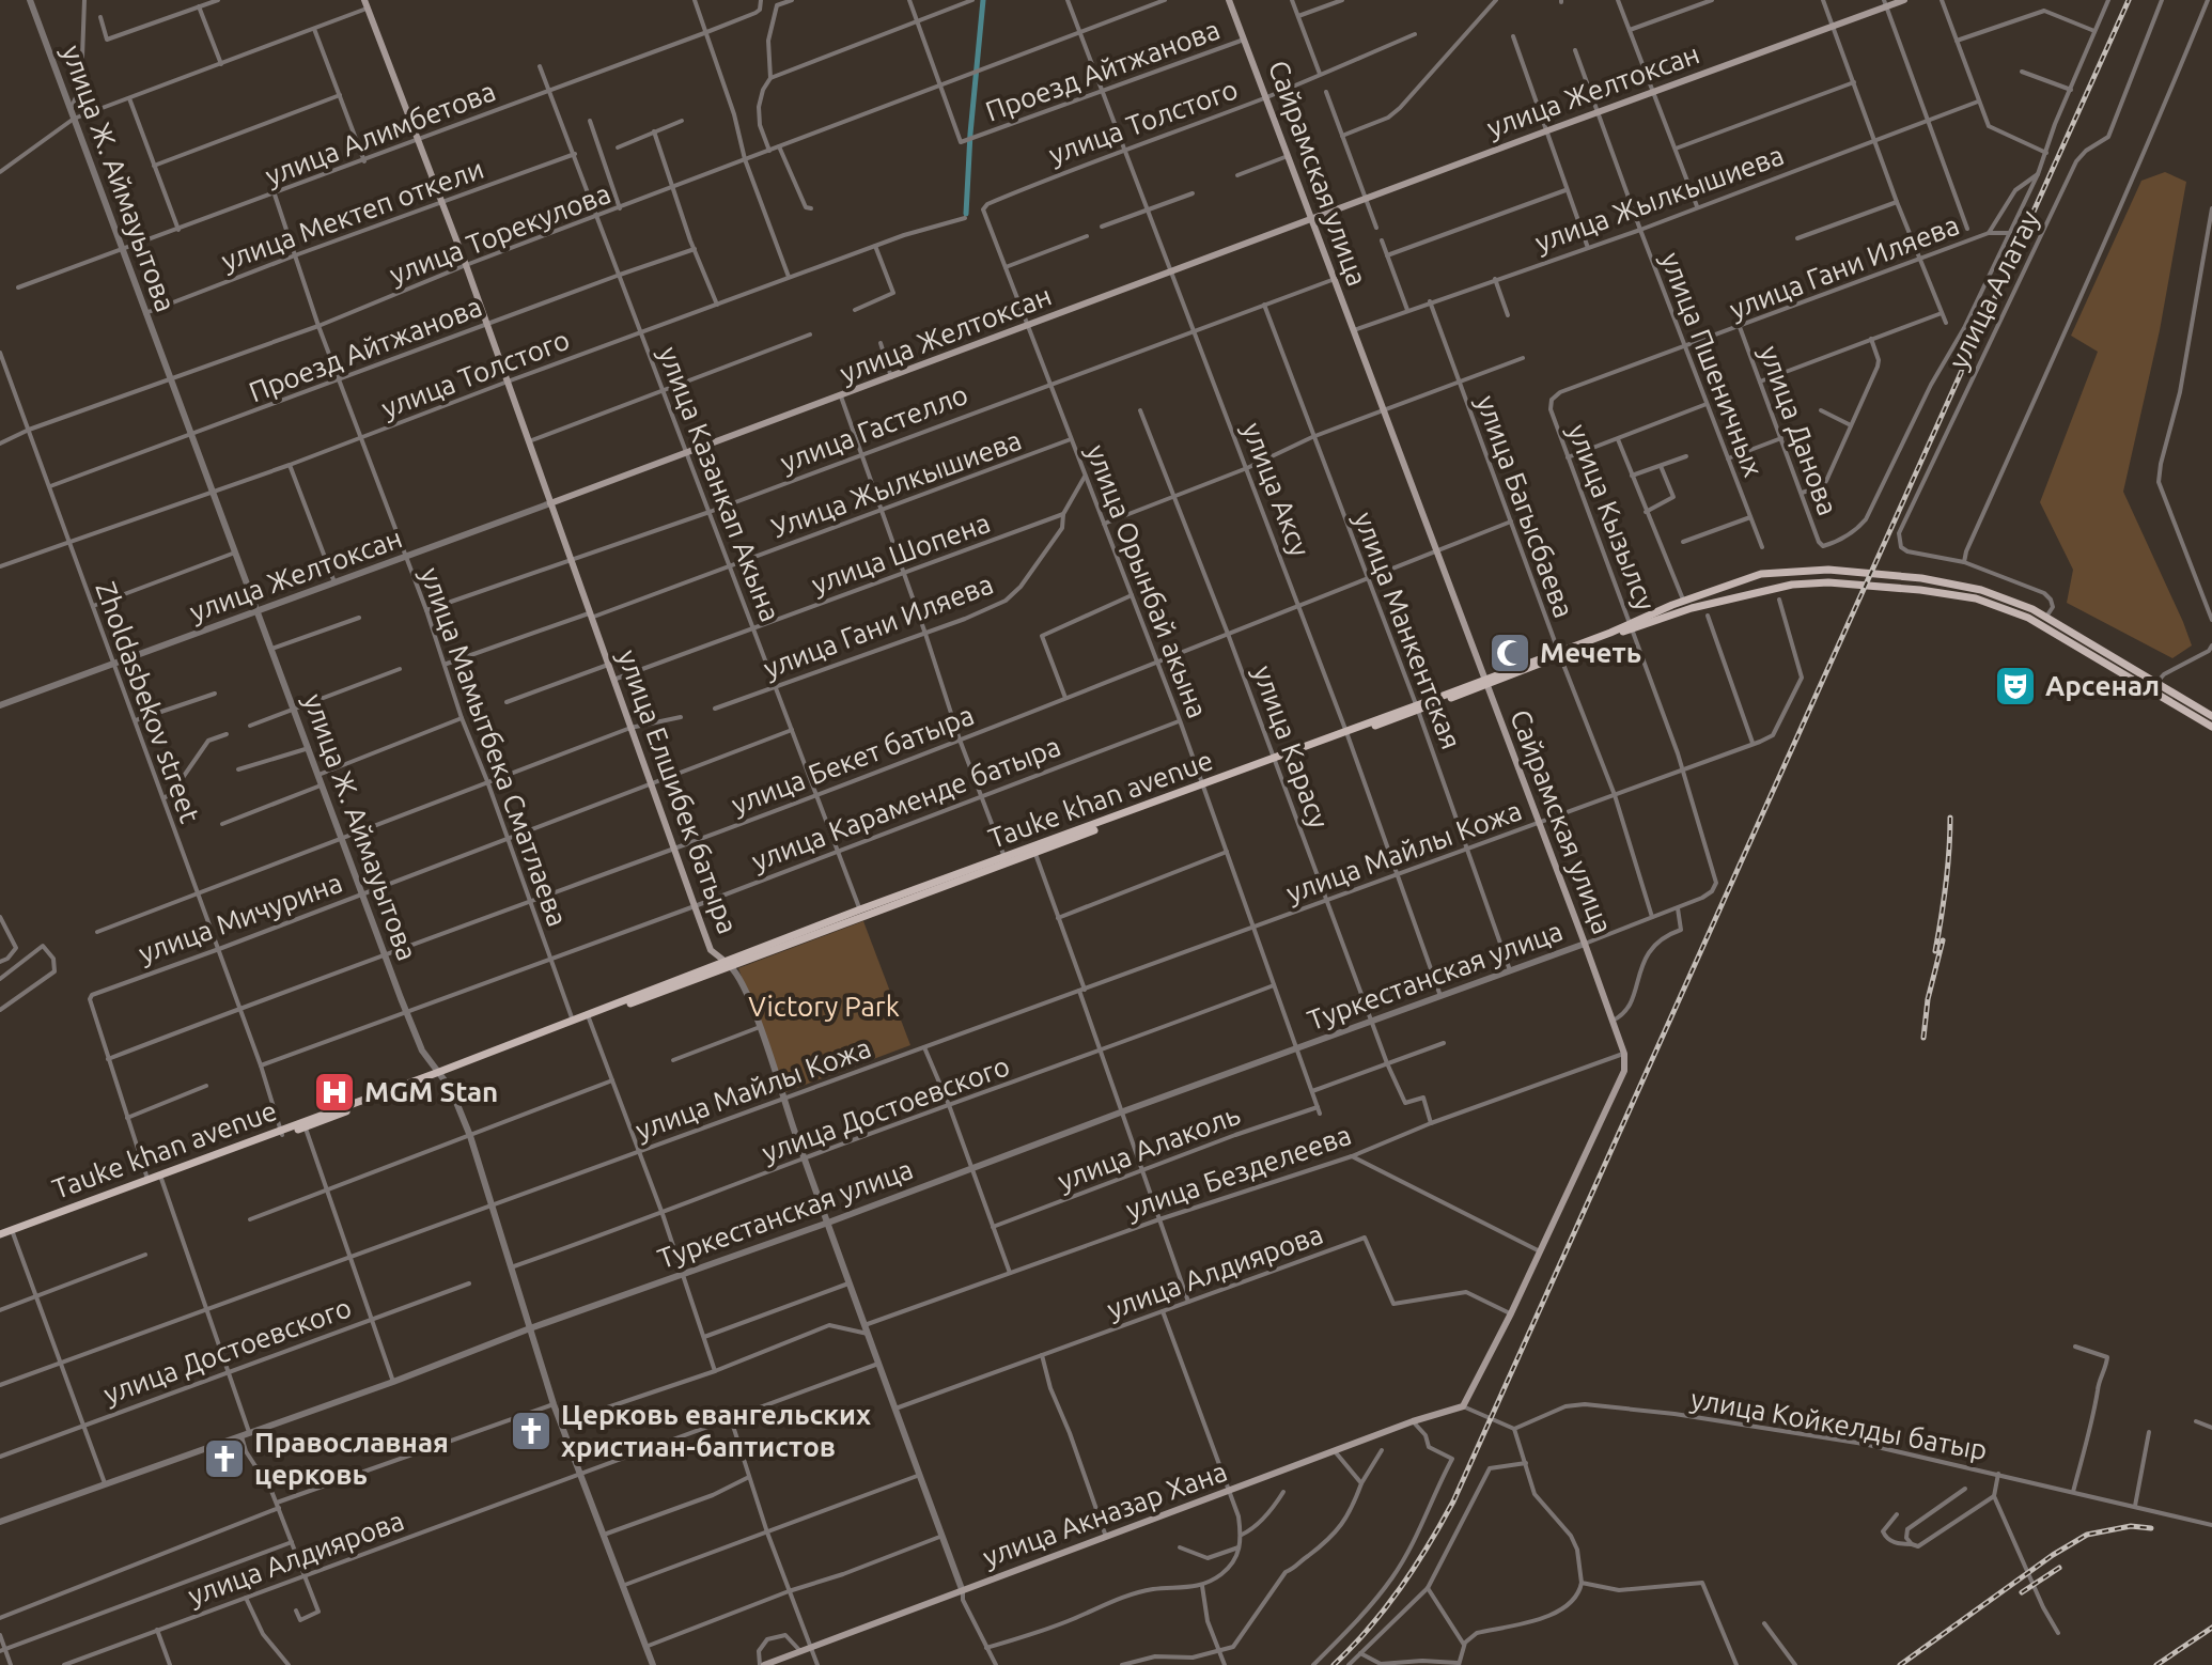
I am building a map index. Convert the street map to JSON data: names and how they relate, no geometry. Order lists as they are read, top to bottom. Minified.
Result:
{"streets":{"main road":["улица Желтоксан","Сайрамская улица","улица Елшибек батыра","Tauke khan avenue","улица Акназар Хана"],"street":["Проезд Айтжанова","улица Толстого","улица Алимбетова","улица Ж. Аймауытова","улица Жылкышиева","улица Мектеп откели","улица Торекулова","улица Гани Иляева","улица Алатау","улица Пшеничных","улица Гастелло","улица Данова","улица Казанкап Акына","Улица Жылкышиева","улица Аксу","улица Багысбаева","улица Кызылсу","улица Шопена","улица Орынбай акына","улица Манкентская","Zholdasbekov street","улица Мамытбека Сматлаева","улица Карасу","улица Бекет батыра","улица Караменде батыра","улица Майлы Кожа","улица Мичурина","Туркестанская улица","улица Достоевского","улица Алаколь","улица Безделеева","улица Алдиярова","улица Койкелды батыр"]},"crossings":[["Проезд Айтжанова","Сайрамская улица"],["Проезд Айтжанова","улица Ж. Аймауытова"],["Проезд Айтжанова","улица Торекулова"],["Проезд Айтжанова","улица Казанкап Акына"],["Проезд Айтжанова","улица Аксу"],["Проезд Айтжанова","Zholdasbekov street"],["Проезд Айтжанова","улица Мамытбека Сматлаева"],["Проезд Айтжанова","улица Елшибек батыра"],["улица Желтоксан","Сайрамская улица"],["улица Желтоксан","улица Ж. Аймауытова"],["улица Желтоксан","улица Пшеничных"],["улица Желтоксан","улица Казанкап Акына"],["улица Желтоксан","улица Аксу"],["улица Желтоксан","улица Орынбай акына"],["улица Желтоксан","Zholdasbekov street"],["улица Желтоксан","улица Мамытбека Сматлаева"],["улица Желтоксан","улица Елшибек батыра"],["улица Толстого","Сайрамская улица"],["улица Толстого","улица Ж. Аймауытова"],["улица Толстого","улица Казанкап Акына"],["улица Толстого","улица Аксу"],["улица Толстого","улица Орынбай акына"],["улица Толстого","Zholdasbekov street"],["улица Толстого","улица Мамытбека Сматлаева"],["улица Толстого","улица Елшибек батыра"],["улица Алимбетова","улица Ж. Аймауытова"],["улица Алимбетова","улица Казанкап Акына"],["улица Алимбетова","улица Мамытбека Сматлаева"],["улица Алимбетова","улица Елшибек батыра"],["Сайрамская улица","улица Жылкышиева"],["Сайрамская улица","улица Гастелло"],["Сайрамская улица","улица Бекет батыра"],["Сайрамская улица","Tauke khan avenue"],["Сайрамская улица","улица Майлы Кожа"],["Сайрамская улица","Туркестанская улица"],["Сайрамская улица","улица Безделеева"],["улица Ж. Аймауытова","улица Мектеп откели"],["улица Ж. Аймауытова","улица Торекулова"],["улица Ж. Аймауытова","улица Бекет батыра"],["улица Ж. Аймауытова","Tauke khan avenue"],["улица Ж. Аймауытова","улица Караменде батыра"],["улица Ж. Аймауытова","улица Майлы Кожа"],["улица Ж. Аймауытова","улица Мичурина"],["улица Ж. Аймауытова","Туркестанская улица"],["улица Ж. Аймауытова","улица Достоевского"],["улица Ж. Аймауытова","улица Алдиярова"],["улица Жылкышиева","улица Пшеничных"],["улица Жылкышиева","улица Багысбаева"],["улица Мектеп откели","улица Казанкап Акына"],["улица Мектеп откели","улица Мамытбека Сматлаева"],["улица Мектеп откели","улица Елшибек батыра"],["улица Торекулова","улица Казанкап Акына"],["улица Торекулова","улица Аксу"],["улица Торекулова","Zholdasbekov street"],["улица Торекулова","улица Мамытбека Сматлаева"],["улица Торекулова","улица Елшибек батыра"],["улица Гани Иляева","улица Пшеничных"],["улица Гани Иляева","улица Данова"],["улица Гани Иляева","улица Казанкап Акына"],["улица Гани Иляева","улица Кызылсу"],["улица Гани Иляева","улица Шопена"],["улица Алатау","Tauke khan avenue"],["улица Гастелло","улица Казанкап Акына"],["улица Гастелло","улица Аксу"],["улица Гастелло","улица Орынбай акына"],["улица Гастелло","улица Манкентская"],["улица Гастелло","улица Мамытбека Сматлаева"],["улица Гастелло","улица Елшибек батыра"],["улица Казанкап Акына","Улица Жылкышиева"],["улица Казанкап Акына","улица Шопена"],["улица Казанкап Акына","улица Бекет батыра"],["улица Казанкап Акына","Tauke khan avenue"],["улица Казанкап Акына","улица Караменде батыра"],["улица Казанкап Акына","улица Мичурина"],["Улица Жылкышиева","улица Орынбай акына"],["Улица Жылкышиева","улица Елшибек батыра"],["улица Аксу","улица Бекет батыра"],["улица Аксу","Tauke khan avenue"],["улица Аксу","улица Майлы Кожа"],["улица Аксу","Туркестанская улица"],["улица Багысбаева","улица Бекет батыра"],["улица Багысбаева","Tauke khan avenue"],["улица Багысбаева","улица Майлы Кожа"],["улица Кызылсу","Tauke khan avenue"],["улица Кызылсу","улица Майлы Кожа"],["улица Шопена","улица Елшибек батыра"],["улица Орынбай акына","улица Бекет батыра"],["улица Орынбай акына","Tauke khan avenue"],["улица Орынбай акына","улица Караменде батыра"],["улица Орынбай акына","улица Майлы Кожа"],["улица Орынбай акына","Туркестанская улица"],["улица Орынбай акына","улица Достоевского"],["улица Орынбай акына","улица Алаколь"],["улица Манкентская","улица Бекет батыра"],["улица Манкентская","Tauke khan avenue"],["улица Манкентская","улица Майлы Кожа"],["улица Манкентская","Туркестанская улица"],["Zholdasbekov street","улица Бекет батыра"],["Zholdasbekov street","Tauke khan avenue"],["Zholdasbekov street","улица Караменде батыра"],["Zholdasbekov street","улица Мичурина"],["улица Мамытбека Сматлаева","улица Бекет батыра"],["улица Мамытбека Сматлаева","Tauke khan avenue"],["улица Мамытбека Сматлаева","улица Караменде батыра"],["улица Мамытбека Сматлаева","улица Мичурина"],["улица Карасу","улица Бекет батыра"],["улица Карасу","Tauke khan avenue"],["улица Карасу","улица Майлы Кожа"],["улица Карасу","Туркестанская улица"],["улица Карасу","улица Безделеева"],["улица Бекет батыра","улица Елшибек батыра"],["улица Бекет батыра","улица Мичурина"],["улица Елшибек батыра","Tauke khan avenue"],["улица Елшибек батыра","улица Караменде батыра"],["улица Елшибек батыра","улица Майлы Кожа"],["улица Елшибек батыра","улица Мичурина"],["улица Елшибек батыра","Туркестанская улица"],["улица Елшибек батыра","улица Достоевского"],["улица Елшибек батыра","улица Безделеева"],["улица Елшибек батыра","улица Алдиярова"],["улица Елшибек батыра","улица Акназар Хана"]],"parks":["Victory Park"],"places":{"mosque":["Мечеть"],"theatre":["Арсенал"],"hospital":["MGM Stan"],"church":["Церковь евангельских христиан-баптистов","Православная церковь"]}}
